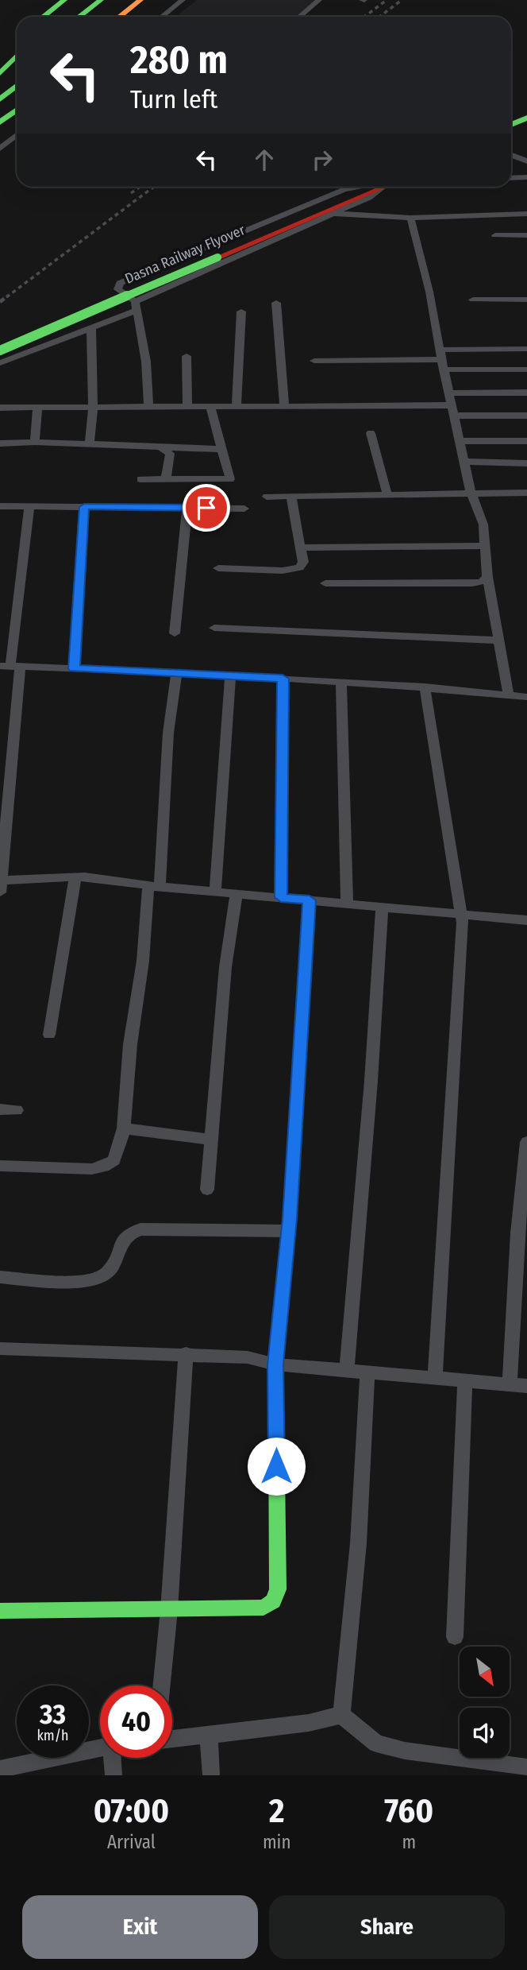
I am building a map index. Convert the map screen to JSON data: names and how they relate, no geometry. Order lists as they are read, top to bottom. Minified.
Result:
{"streets":{"main road":["Dasna Railway Flyover"]},"north":"bottom right","page":{"turn":["280 m","Turn left"],"speed":"33 km/h","limit":"40","eta":["07:00","Arrival","2","min","760","m"],"buttons":["Exit","Share"]}}
